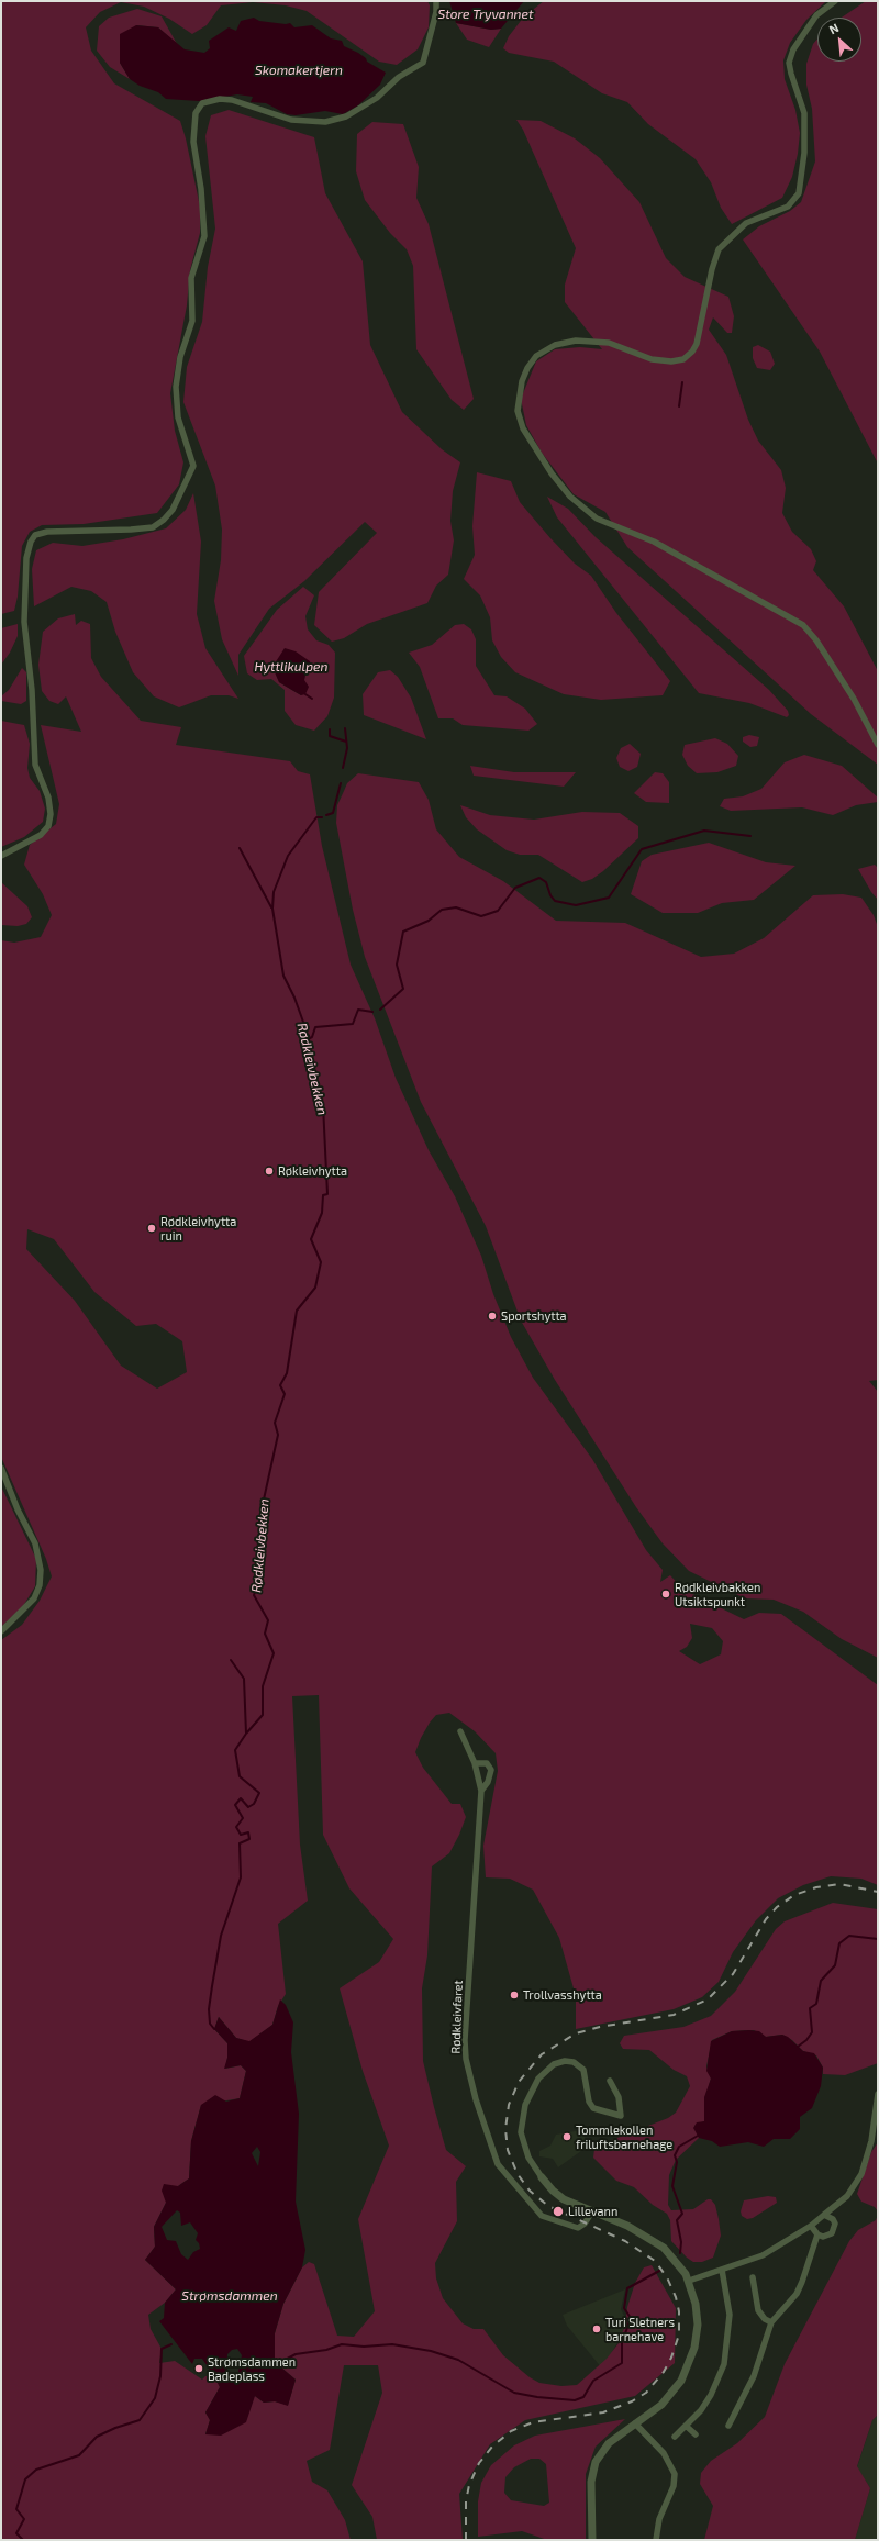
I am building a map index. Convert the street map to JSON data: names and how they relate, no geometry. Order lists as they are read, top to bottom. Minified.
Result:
{"streets":{"street":["Rødkleivfaret"]},"water":["Store Tryvannet","Skomakertjern","Hyttlikulpen","Rødkleivbekken","Strømsdammen"],"places":["Røkleivhytta","Rødkleivhytta ruin","Sportshytta","Rødkleivbakken Utsiktspunkt","Trollvasshytta","Tommlekollen friluftsbarnehage","Lillevann","Turi Sletners barnehave","Strømsdammen Badeplass"],"north":"top left"}
